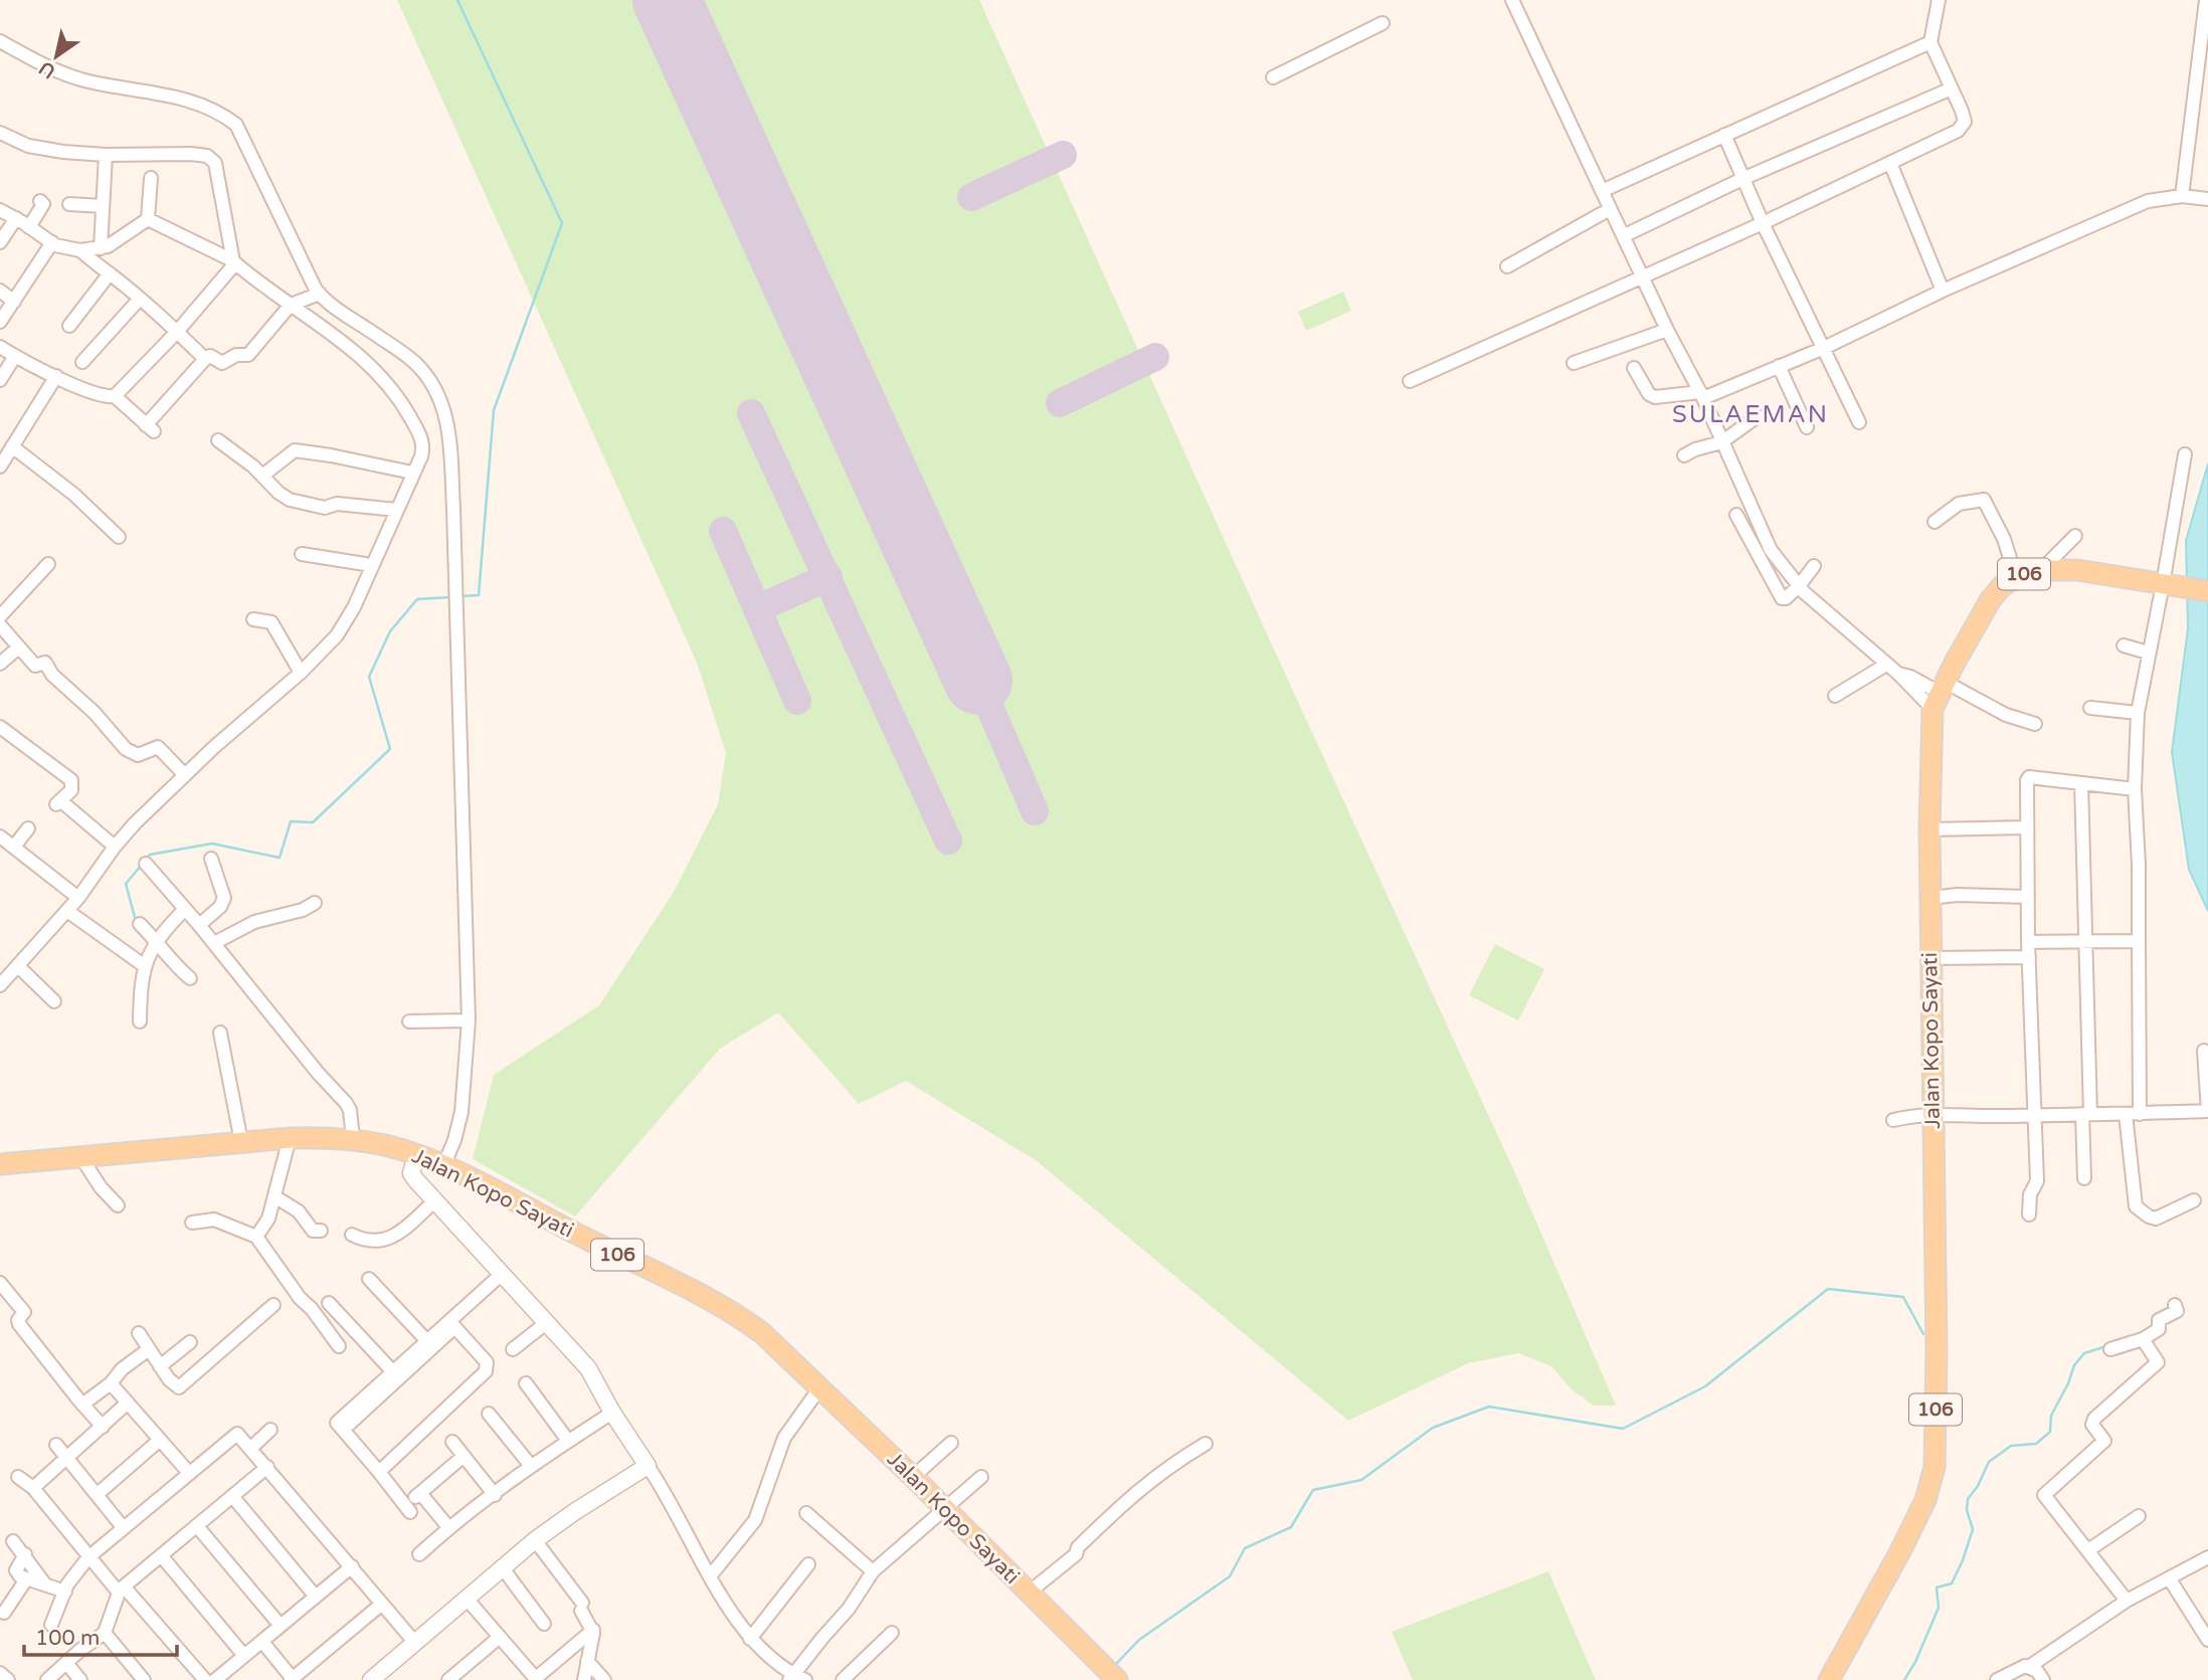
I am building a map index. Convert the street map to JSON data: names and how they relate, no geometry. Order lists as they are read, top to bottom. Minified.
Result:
{"streets":{"main road":["106","Jalan Kopo Sayati"]},"districts":["SULAEMAN"],"scale_bar":"100 m","north":"bottom left"}
